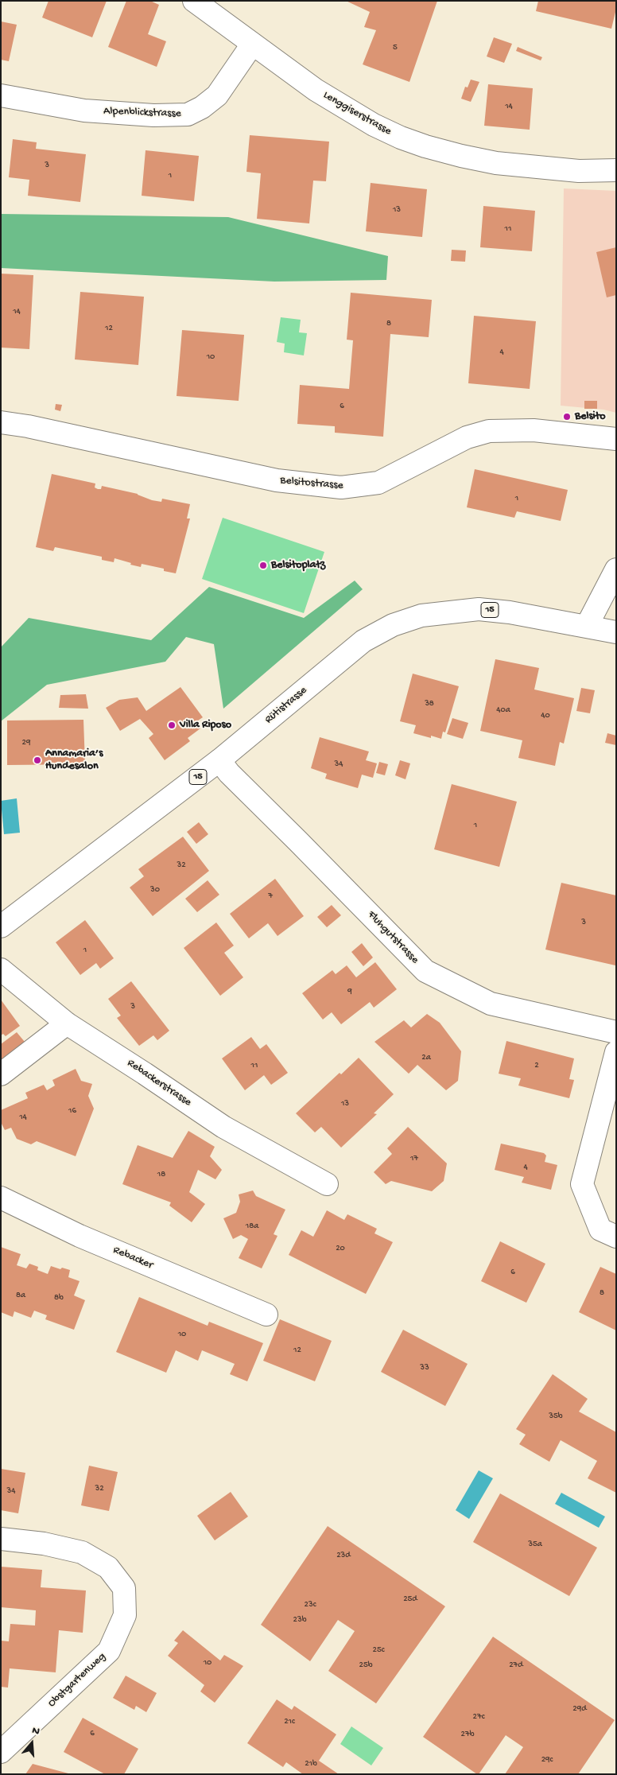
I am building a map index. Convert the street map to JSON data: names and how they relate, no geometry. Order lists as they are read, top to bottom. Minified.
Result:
{"streets":{"street":["Alpenblickstrasse","Lenggiserstrasse","Belsitostrasse","15","Rütistrasse","Fluhgutstrasse","Rebackerstrasse","Rebacker","Obstgartenweg"]},"crossings":[["Alpenblickstrasse","Lenggiserstrasse"],["Rütistrasse","Fluhgutstrasse"]],"places":["Belsito","Belsitoplatz","Villa Riposo","Annamaria’s Hundesalon"],"house_numbers":["5","14","3","1","13","11","14","8","12","4","10","6","1","38","40a","40","29","34","1","32","30","7","3","1","9","3","2a","11","2","13","16","14","17","4","18","18a","20","6","8","8a","8b","10","12","33","35b","32","34","35a","23d","25d","23c","23b","25c","10","25b","27d","29d","27c","21c","6","27b","29c","21b"],"north":"top"}
